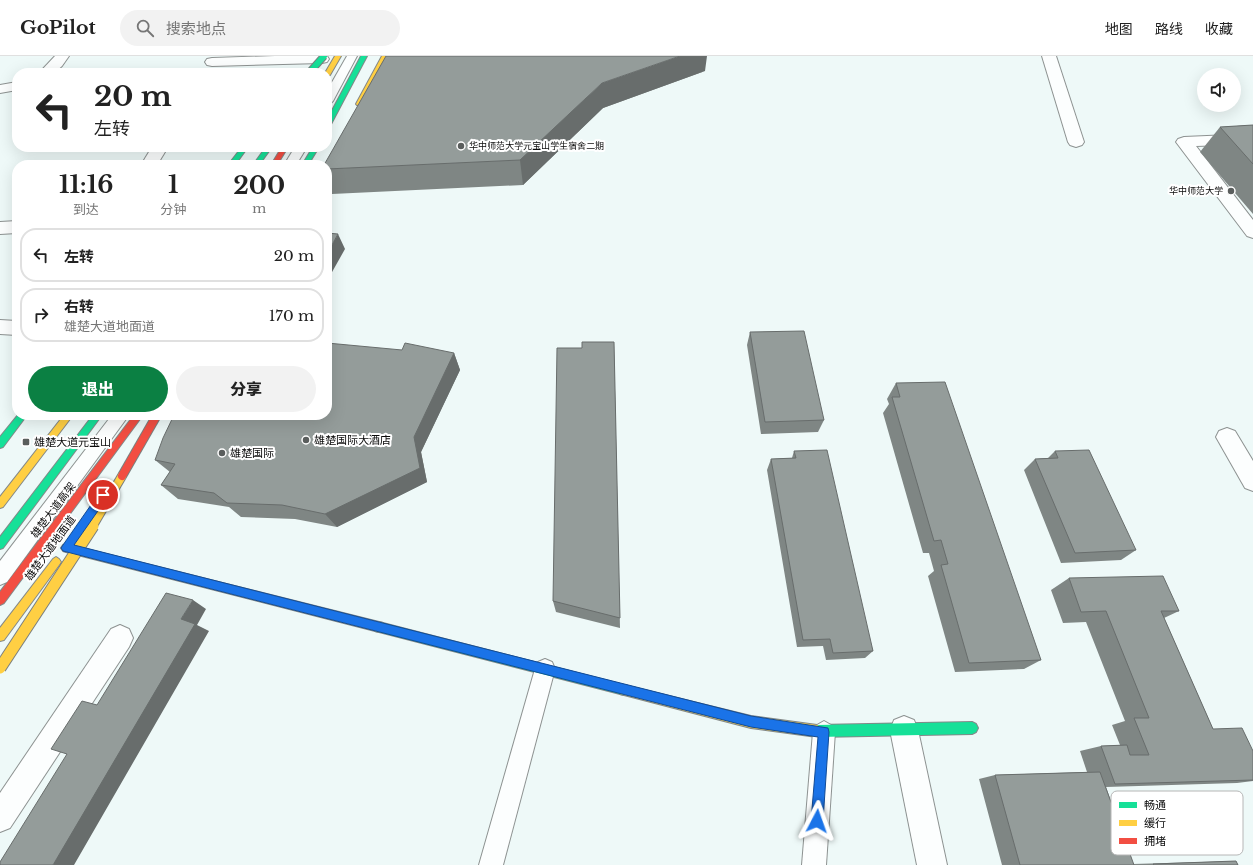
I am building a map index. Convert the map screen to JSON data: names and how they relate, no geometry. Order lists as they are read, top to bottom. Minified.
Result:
{"streets":{"main road":["雄楚大道高架","雄楚大道地面道"]},"places":{"other":["华中师范大学元宝山学生宿舍二期","华中师范大学","雄楚国际大酒店","雄楚国际"],"transit":["雄楚大道元宝山"]},"legend":["畅通","缓行","拥堵"],"page":{"header":"GoPilot","search":"搜索地点","nav":["地图","路线","收藏"],"turn":["20 m","左转"],"eta":["11:16","到达","1","分钟","200","m"],"list":[{"name":"左转","value":"20 m"},{"name":"右转","note":"雄楚大道地面道","value":"170 m"}],"buttons":["退出","分享"]}}
